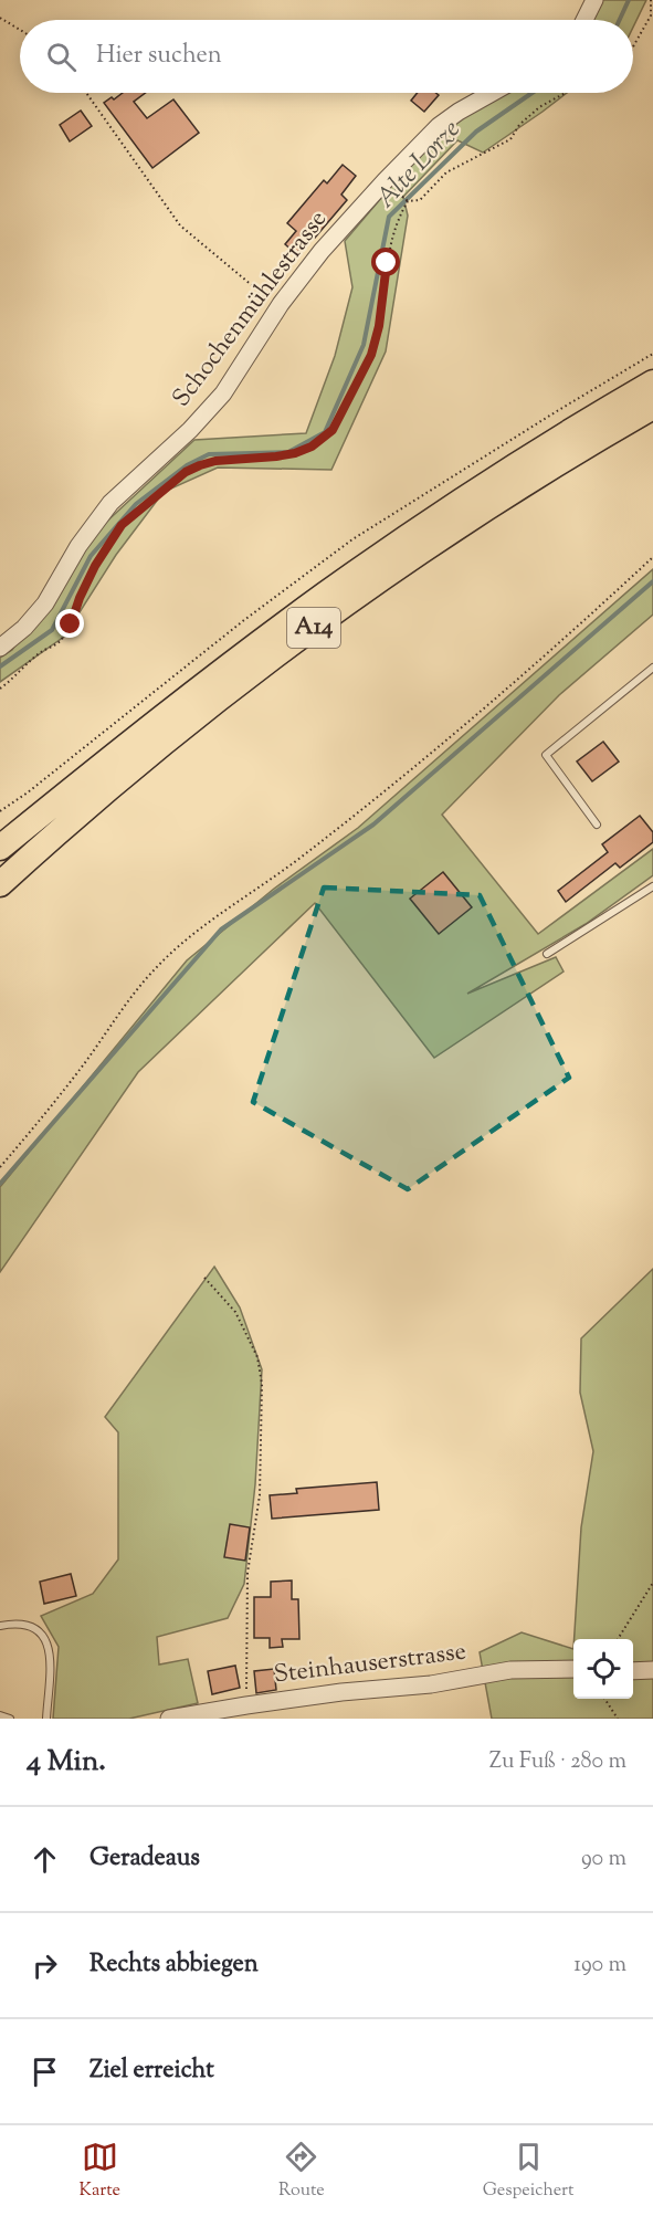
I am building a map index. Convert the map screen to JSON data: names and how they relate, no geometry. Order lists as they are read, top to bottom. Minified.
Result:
{"streets":{"highway":["A14"],"street":["Schochenmühlestrasse","Steinhauserstrasse"]},"water":["Alte Lorze"],"page":{"search":"Hier suchen","heading":["4 Min.","Zu Fuß · 280 m"],"list":[["Geradeaus","90 m"],["Rechts abbiegen","190 m"],"Ziel erreicht"],"nav":["Karte","Route","Gespeichert"]}}
